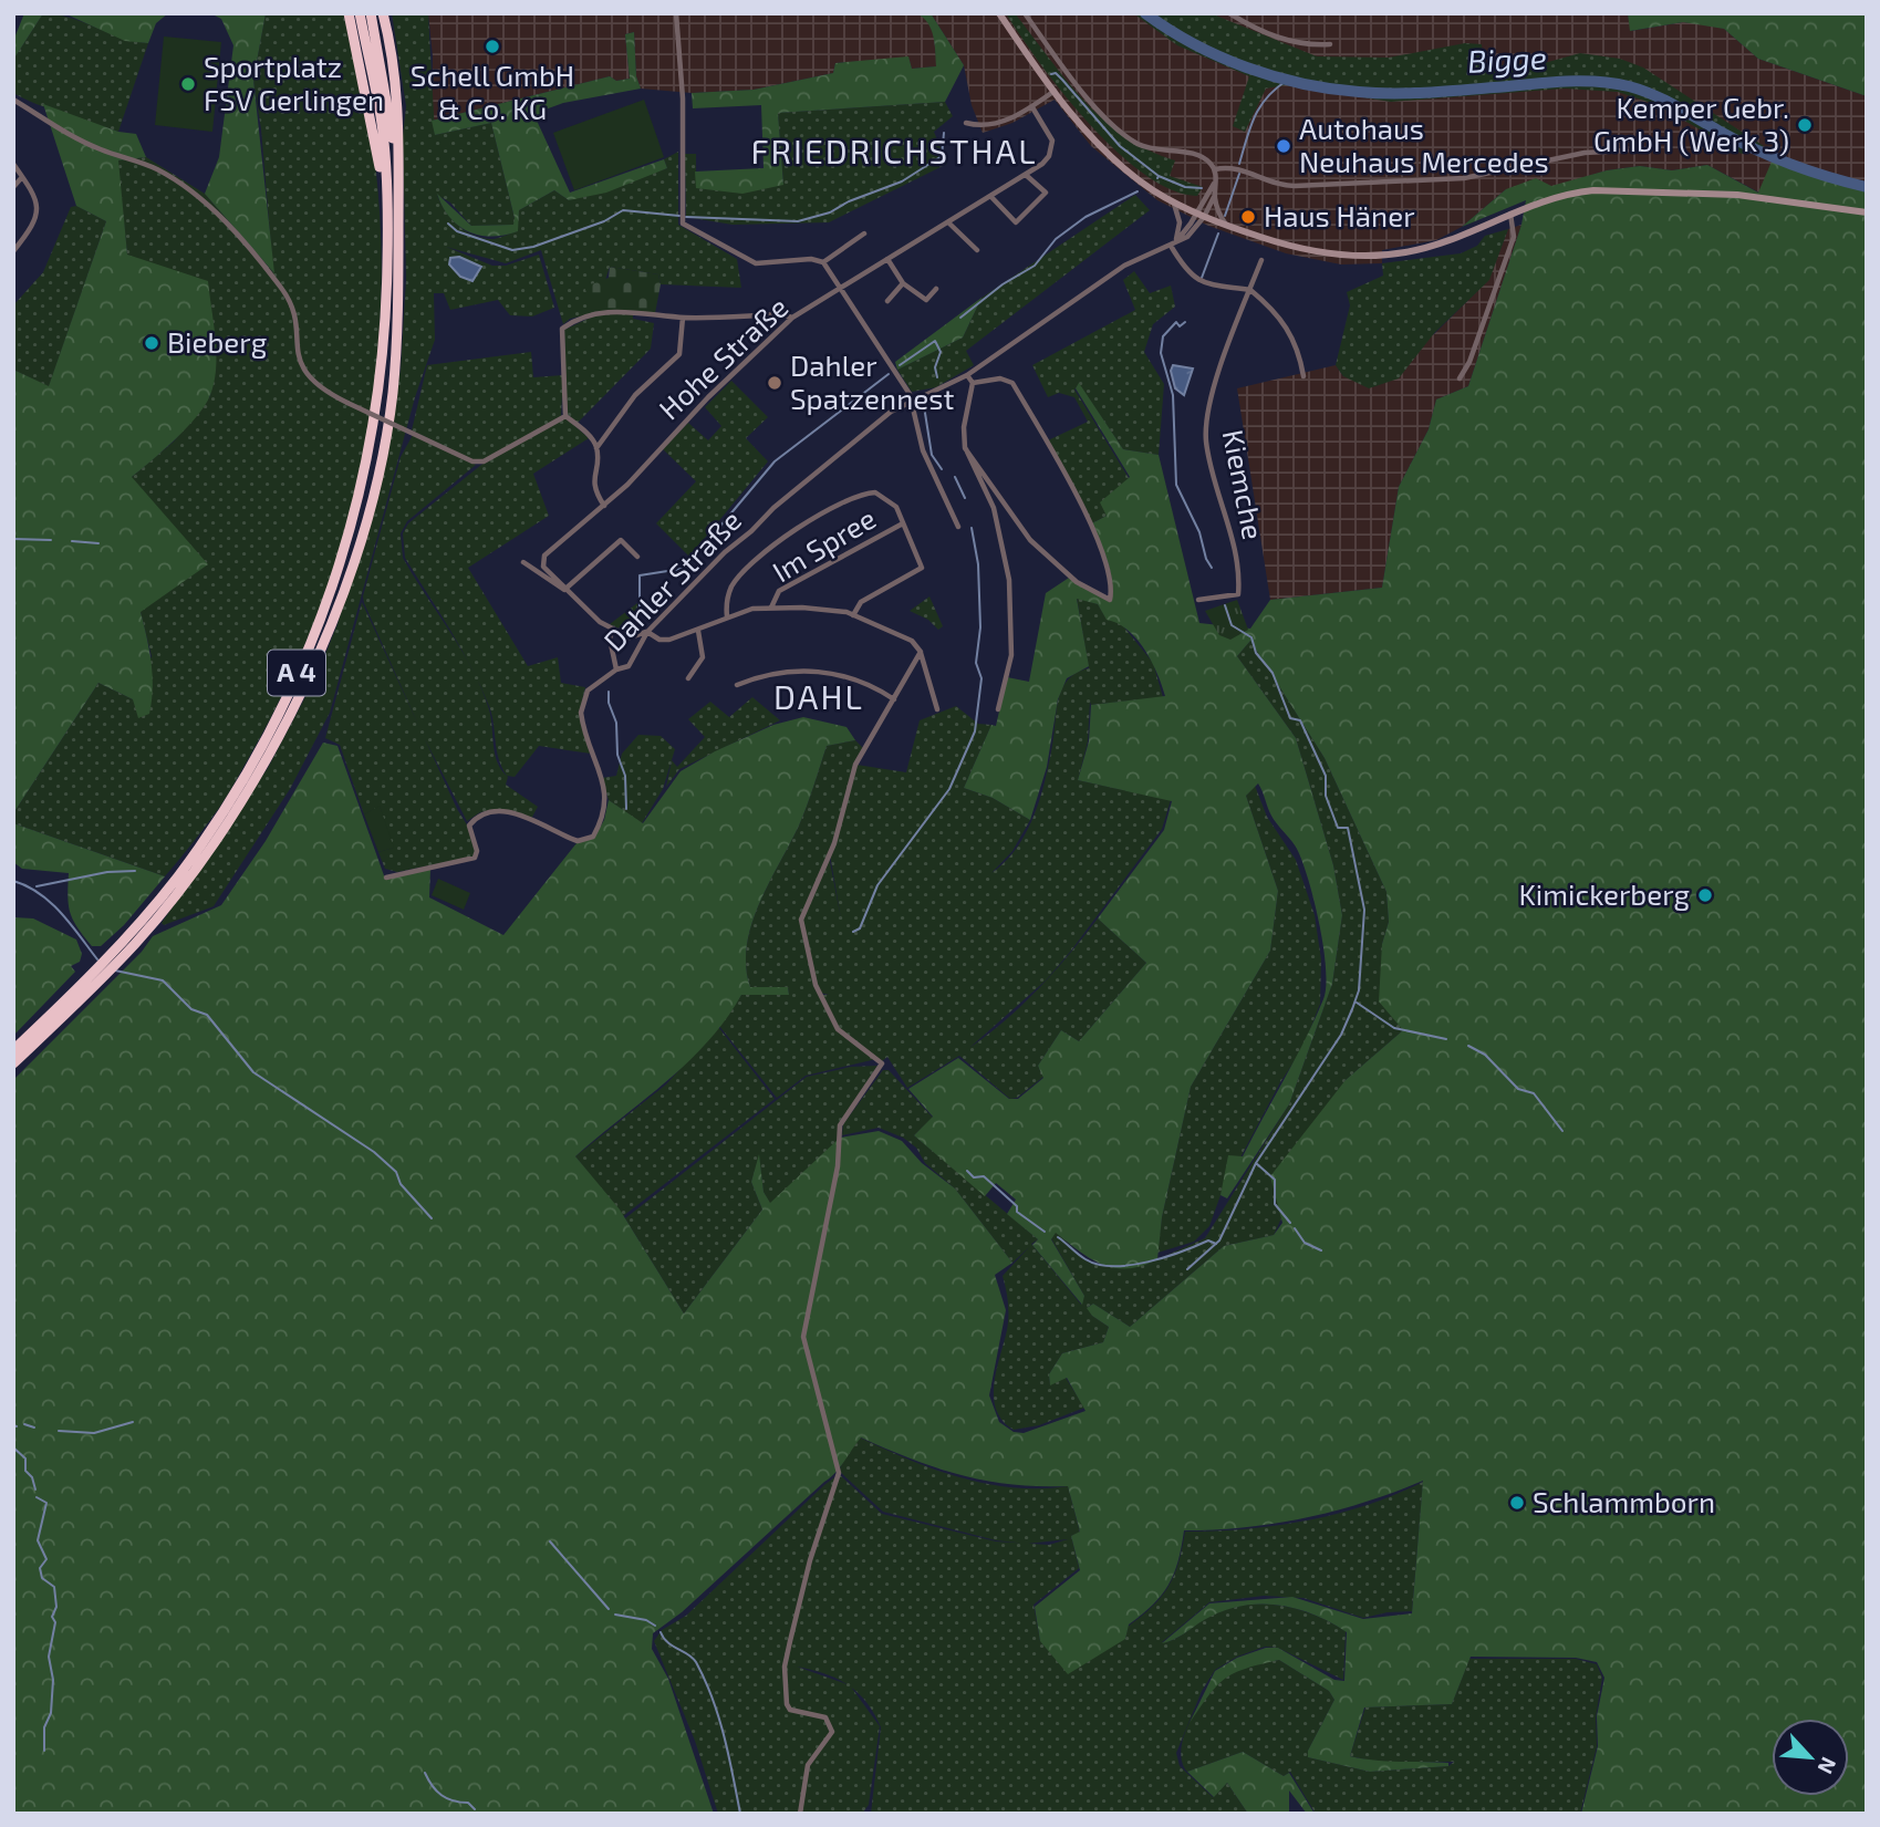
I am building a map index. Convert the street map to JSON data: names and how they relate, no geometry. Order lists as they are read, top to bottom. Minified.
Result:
{"streets":{"highway":["A 4"],"street":["Hohe Straße","Kiemche","Im Spree","Dahler Straße"]},"districts":["FRIEDRICHSTHAL","DAHL"],"water":["Bigge"],"places":["Schell GmbH & Co. KG","Sportplatz FSV Gerlingen","Kemper Gebr. GmbH (Werk 3)","Autohaus Neuhaus Mercedes","Haus Häner","Bieberg","Dahler Spatzennest","Kimickerberg","Schlammborn"],"north":"bottom right"}
